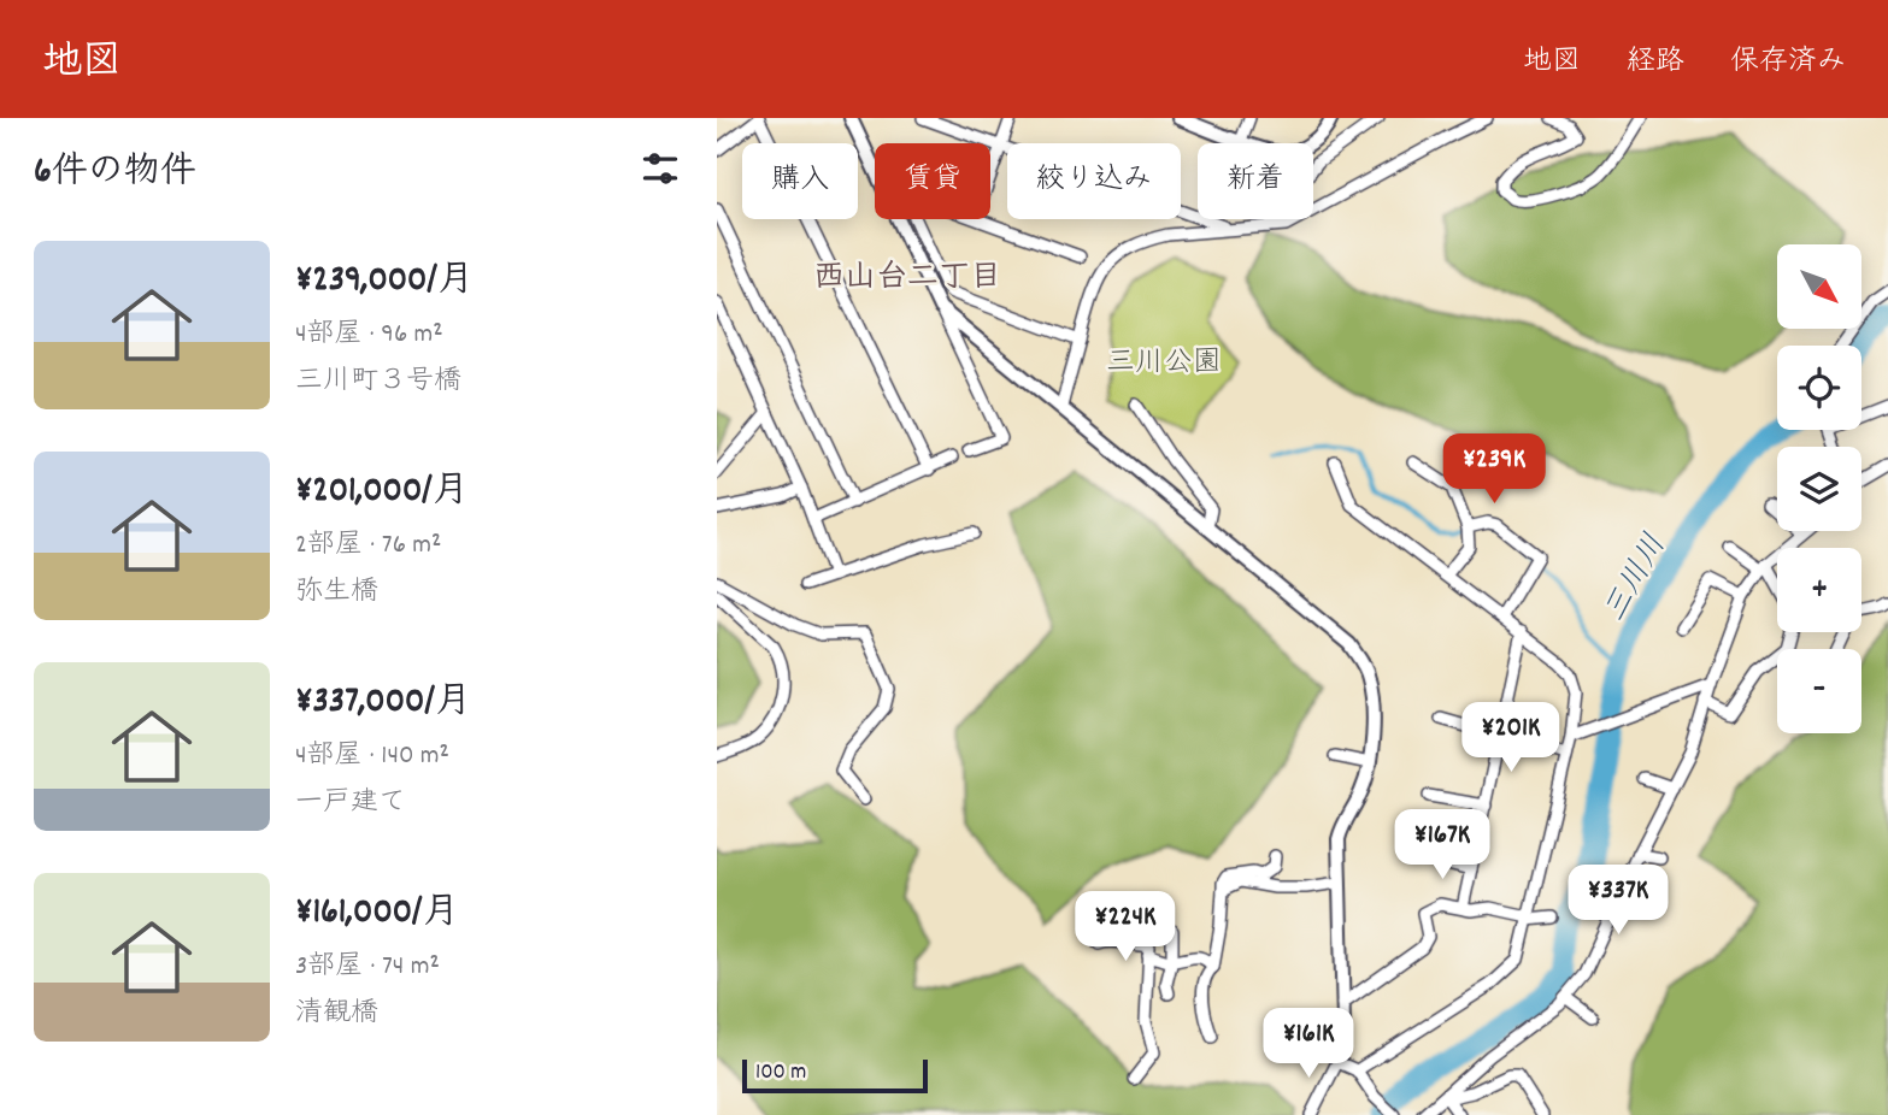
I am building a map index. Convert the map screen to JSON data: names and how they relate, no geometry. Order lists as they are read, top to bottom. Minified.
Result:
{"districts":["西山台二丁目"],"water":["三川川"],"parks":["三川公園"],"scale_bar":"100 m","north":"bottom right","page":{"header":"地図","nav":["地図","経路","保存済み"],"heading":"6件の物件","chip":["購入","賃貸","絞り込み","新着"],"list":[{"name":"¥239,000/月","note":"4部屋 · 96 m² · 三川町３号橋"},{"name":"¥201,000/月","note":"2部屋 · 76 m² · 弥生橋"},{"name":"¥337,000/月","note":"4部屋 · 140 m² · 一戸建て"},{"name":"¥161,000/月","note":"3部屋 · 74 m² · 清観橋"}],"map_buttons":["+","−"],"price":["¥239K","¥201K","¥167K","¥337K","¥224K","¥161K"],"scale":"100 m"}}
